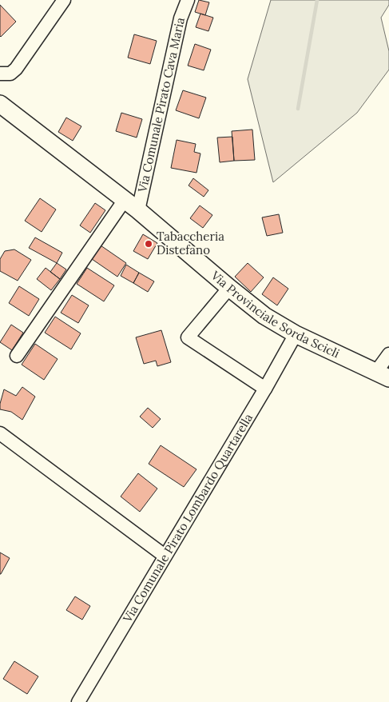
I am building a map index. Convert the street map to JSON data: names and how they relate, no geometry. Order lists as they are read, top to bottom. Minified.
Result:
{"streets":{"main road":["Via Provinciale Sorda Scicli"],"street":["Via Comunale Pirato Cava Maria","Via Comunale Pirato Lombardo Quartarella"]},"crossings":[["Via Comunale Pirato Cava Maria","Via Provinciale Sorda Scicli"],["Via Provinciale Sorda Scicli","Via Comunale Pirato Lombardo Quartarella"]],"places":["Tabaccheria Distefano"]}
